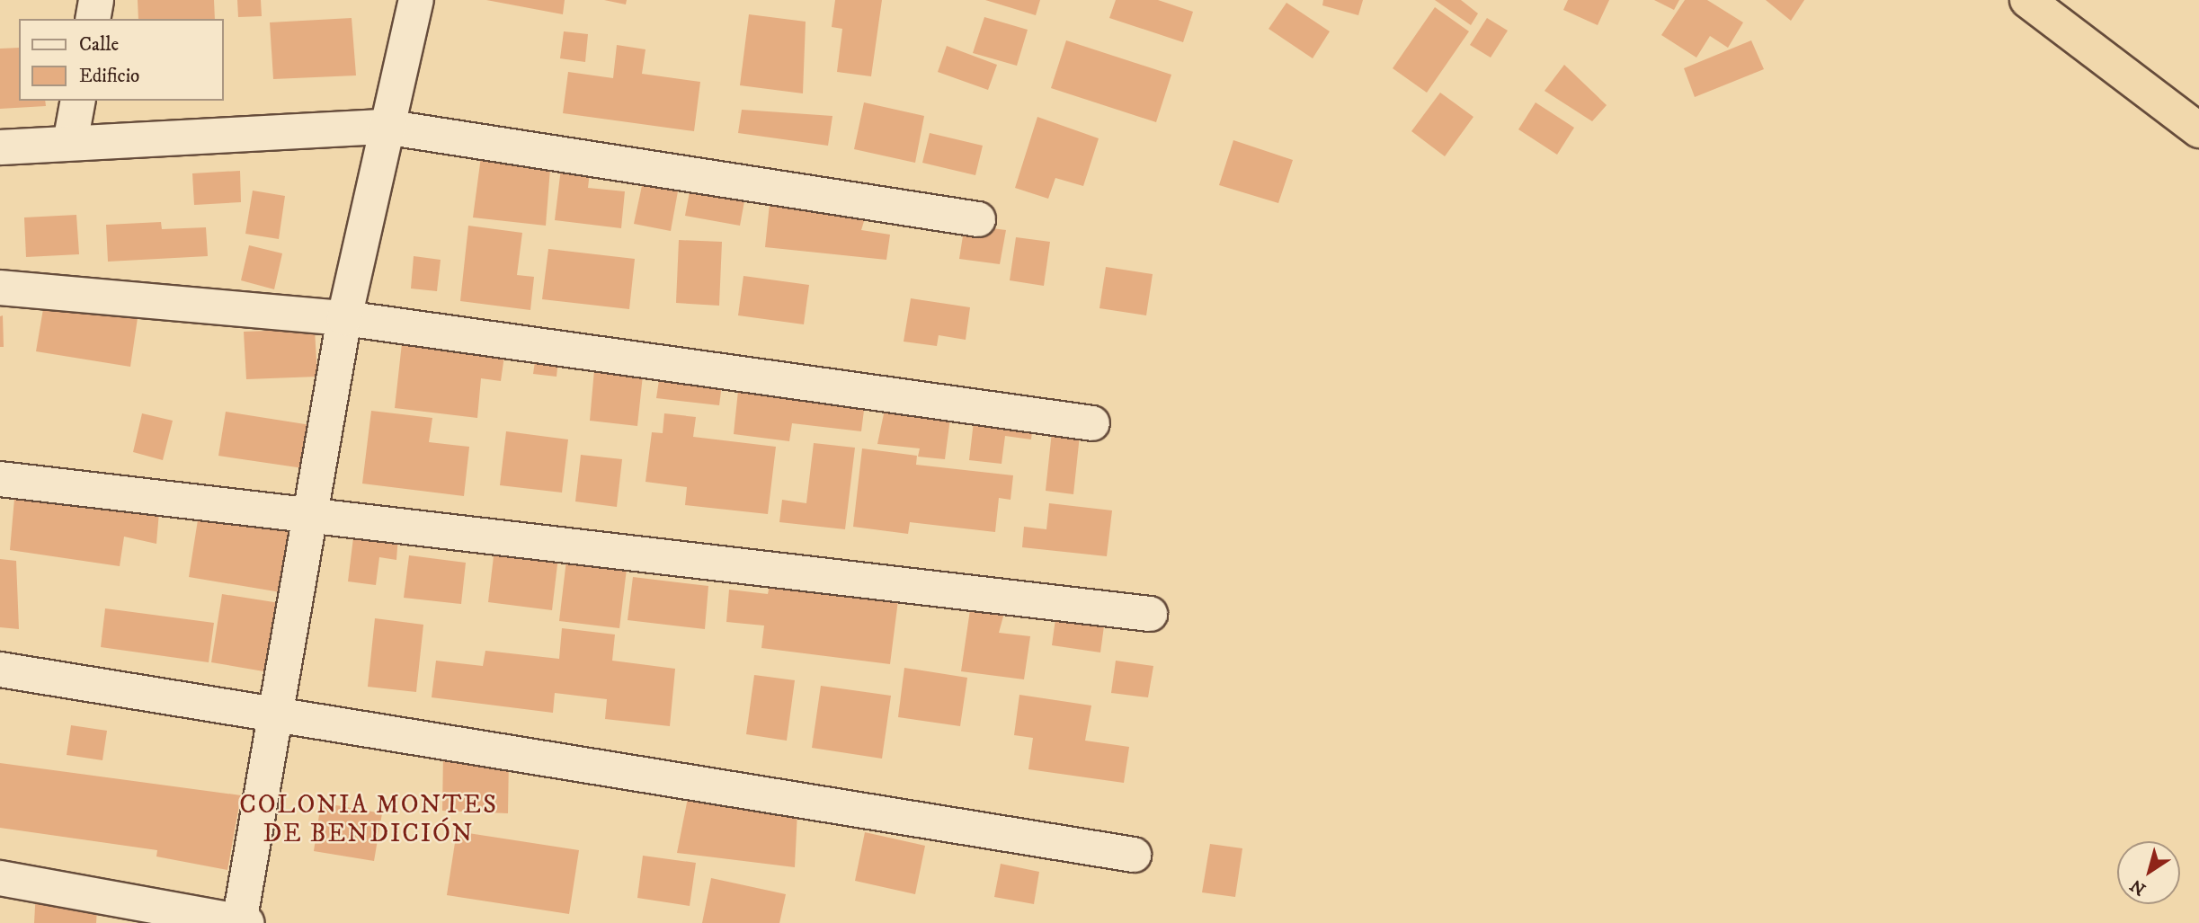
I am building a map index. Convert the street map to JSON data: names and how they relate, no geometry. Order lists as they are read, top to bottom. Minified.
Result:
{"districts":["COLONIA MONTES DE BENDICIÓN"],"legend":["Calle","Edificio"],"north":"bottom left"}
